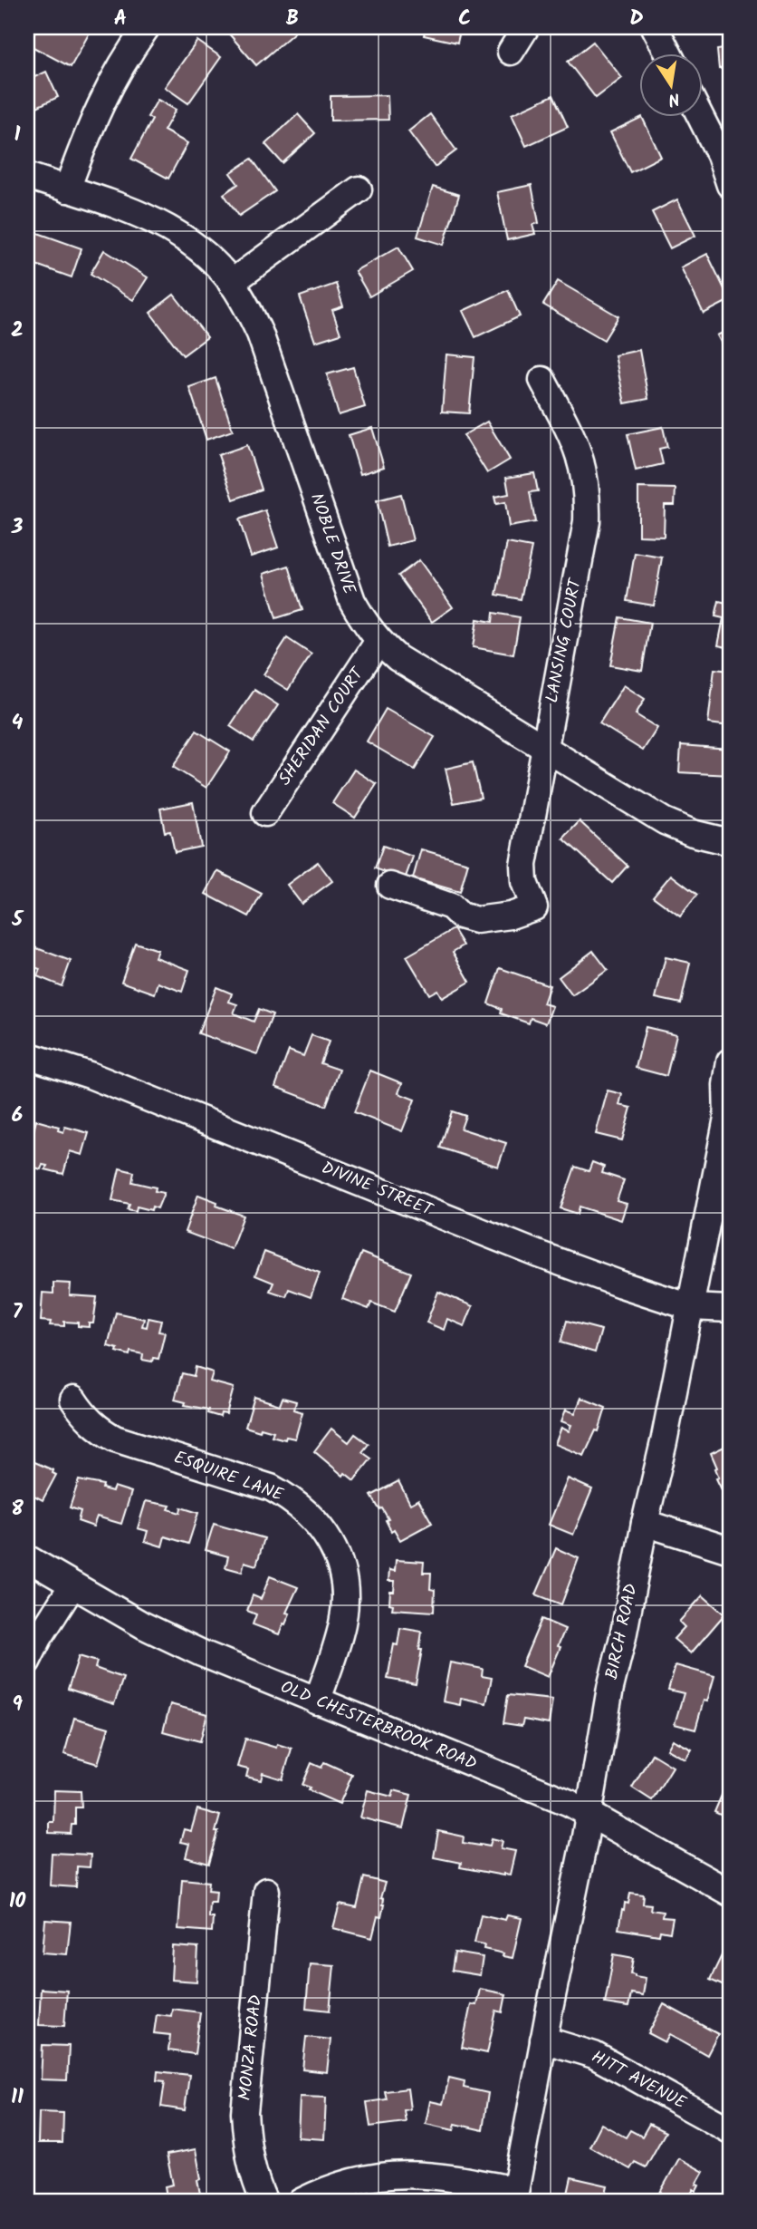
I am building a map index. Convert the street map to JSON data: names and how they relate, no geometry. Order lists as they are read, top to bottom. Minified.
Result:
{"streets":{"street":["NOBLE DRIVE","LANSING COURT","SHERIDAN COURT","DIVINE STREET","ESQUIRE LANE","BIRCH ROAD","OLD CHESTERBROOK ROAD","MONZA ROAD","HITT AVENUE"]},"crossings":[["NOBLE DRIVE","LANSING COURT"],["NOBLE DRIVE","SHERIDAN COURT"],["DIVINE STREET","BIRCH ROAD"],["ESQUIRE LANE","OLD CHESTERBROOK ROAD"],["BIRCH ROAD","OLD CHESTERBROOK ROAD"],["BIRCH ROAD","HITT AVENUE"]],"north":"bottom","grid":{"columns":["A","B","C","D"],"rows":["1","2","3","4","5","6","7","8","9","10","11"]}}
